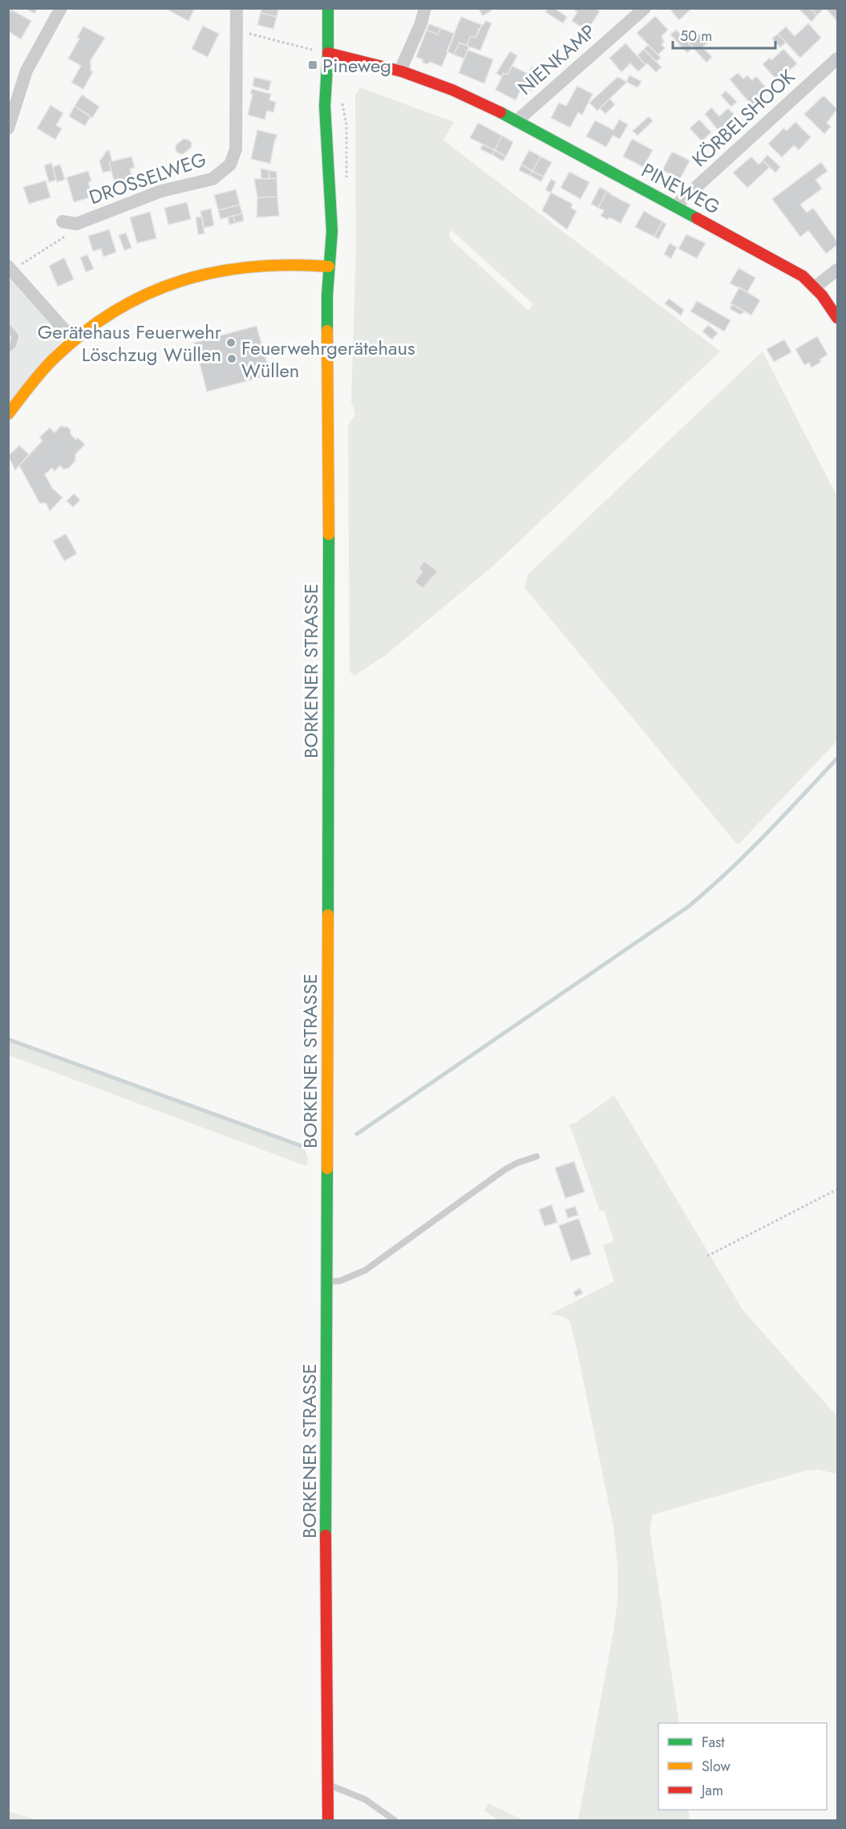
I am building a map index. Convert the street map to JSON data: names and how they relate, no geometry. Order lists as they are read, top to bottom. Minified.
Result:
{"streets":{"main road":["PINEWEG","BORKENER STRASSE"],"street":["NIENKAMP","KÖRBELSHOOK","DROSSELWEG"]},"crossings":[["NIENKAMP","PINEWEG"],["KÖRBELSHOOK","PINEWEG"],["PINEWEG","BORKENER STRASSE"]],"places":{"transit":["Pineweg"],"other":["Gerätehaus Feuerwehr Löschzug Wüllen","Feuerwehrgerätehaus Wüllen"]},"legend":["Fast","Slow","Jam"],"scale_bar":"50 m"}
